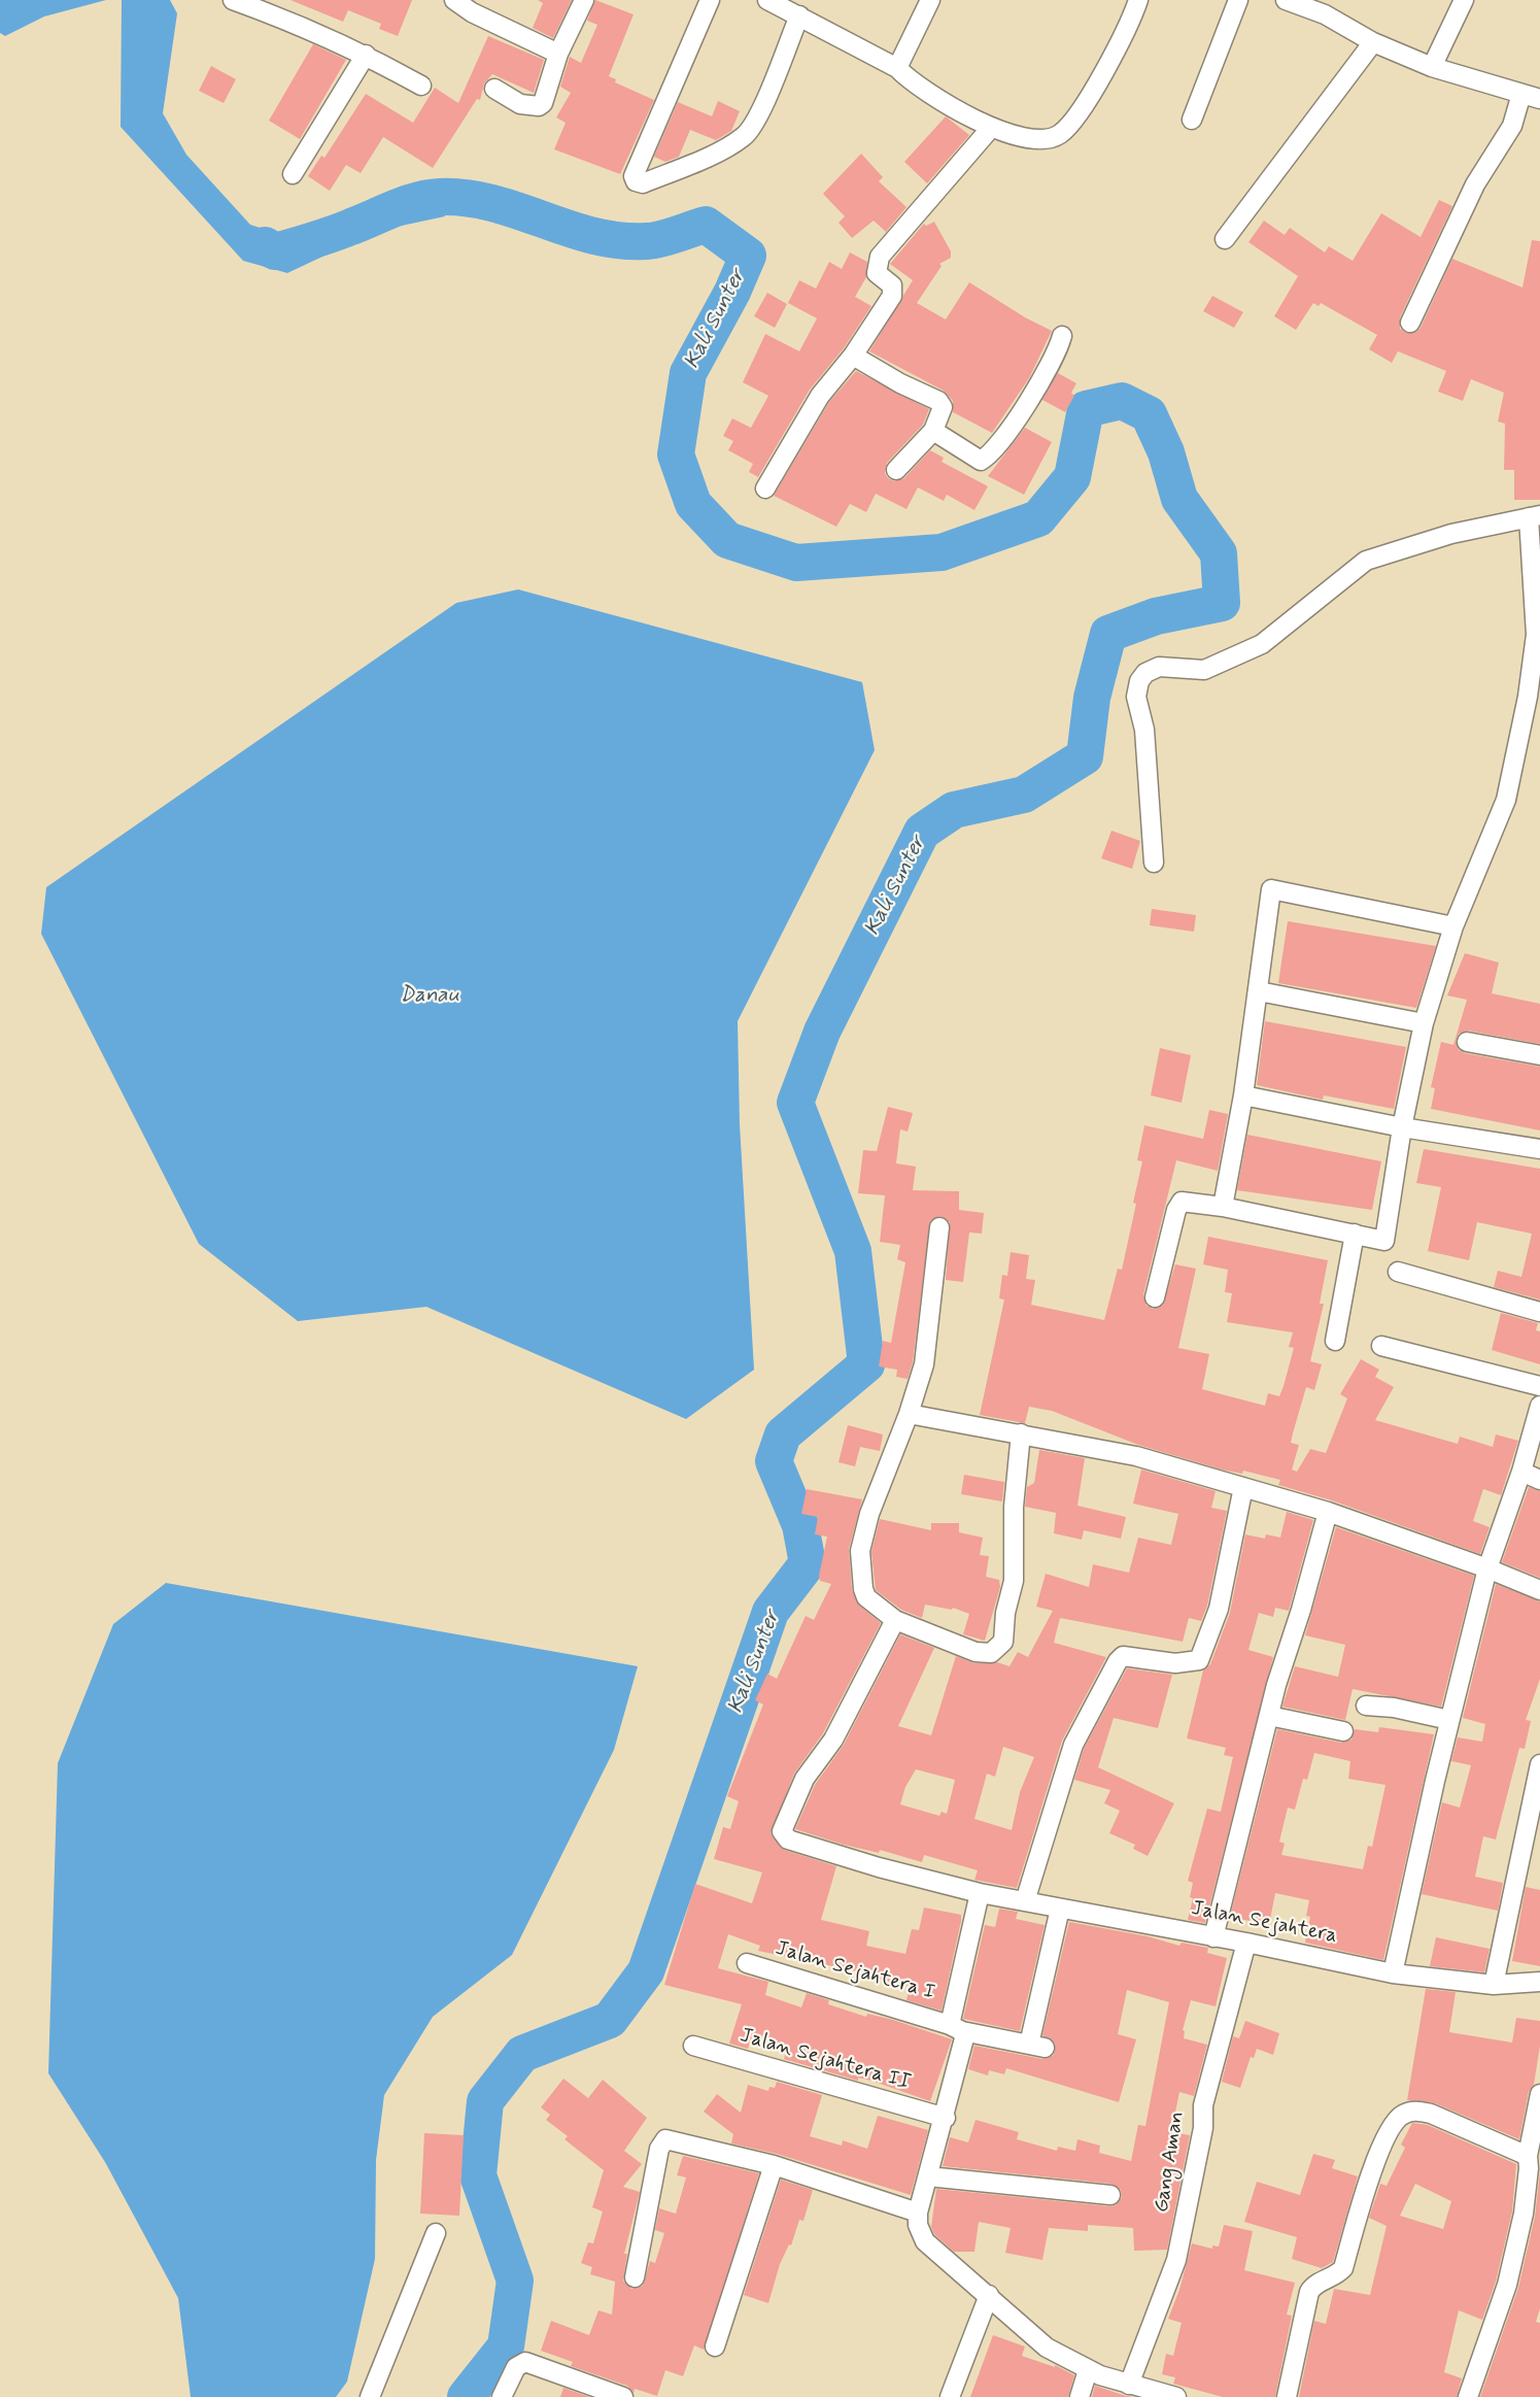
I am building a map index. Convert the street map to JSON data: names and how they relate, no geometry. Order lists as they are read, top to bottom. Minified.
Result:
{"streets":{"street":["Jalan Sejahtera","Jalan Sejahtera I","Jalan Sejahtera II","Gang Aman"]},"crossings":[["Jalan Sejahtera","Jalan Sejahtera I"],["Jalan Sejahtera","Gang Aman"]],"water":["Kali Sunter","Danau"]}
